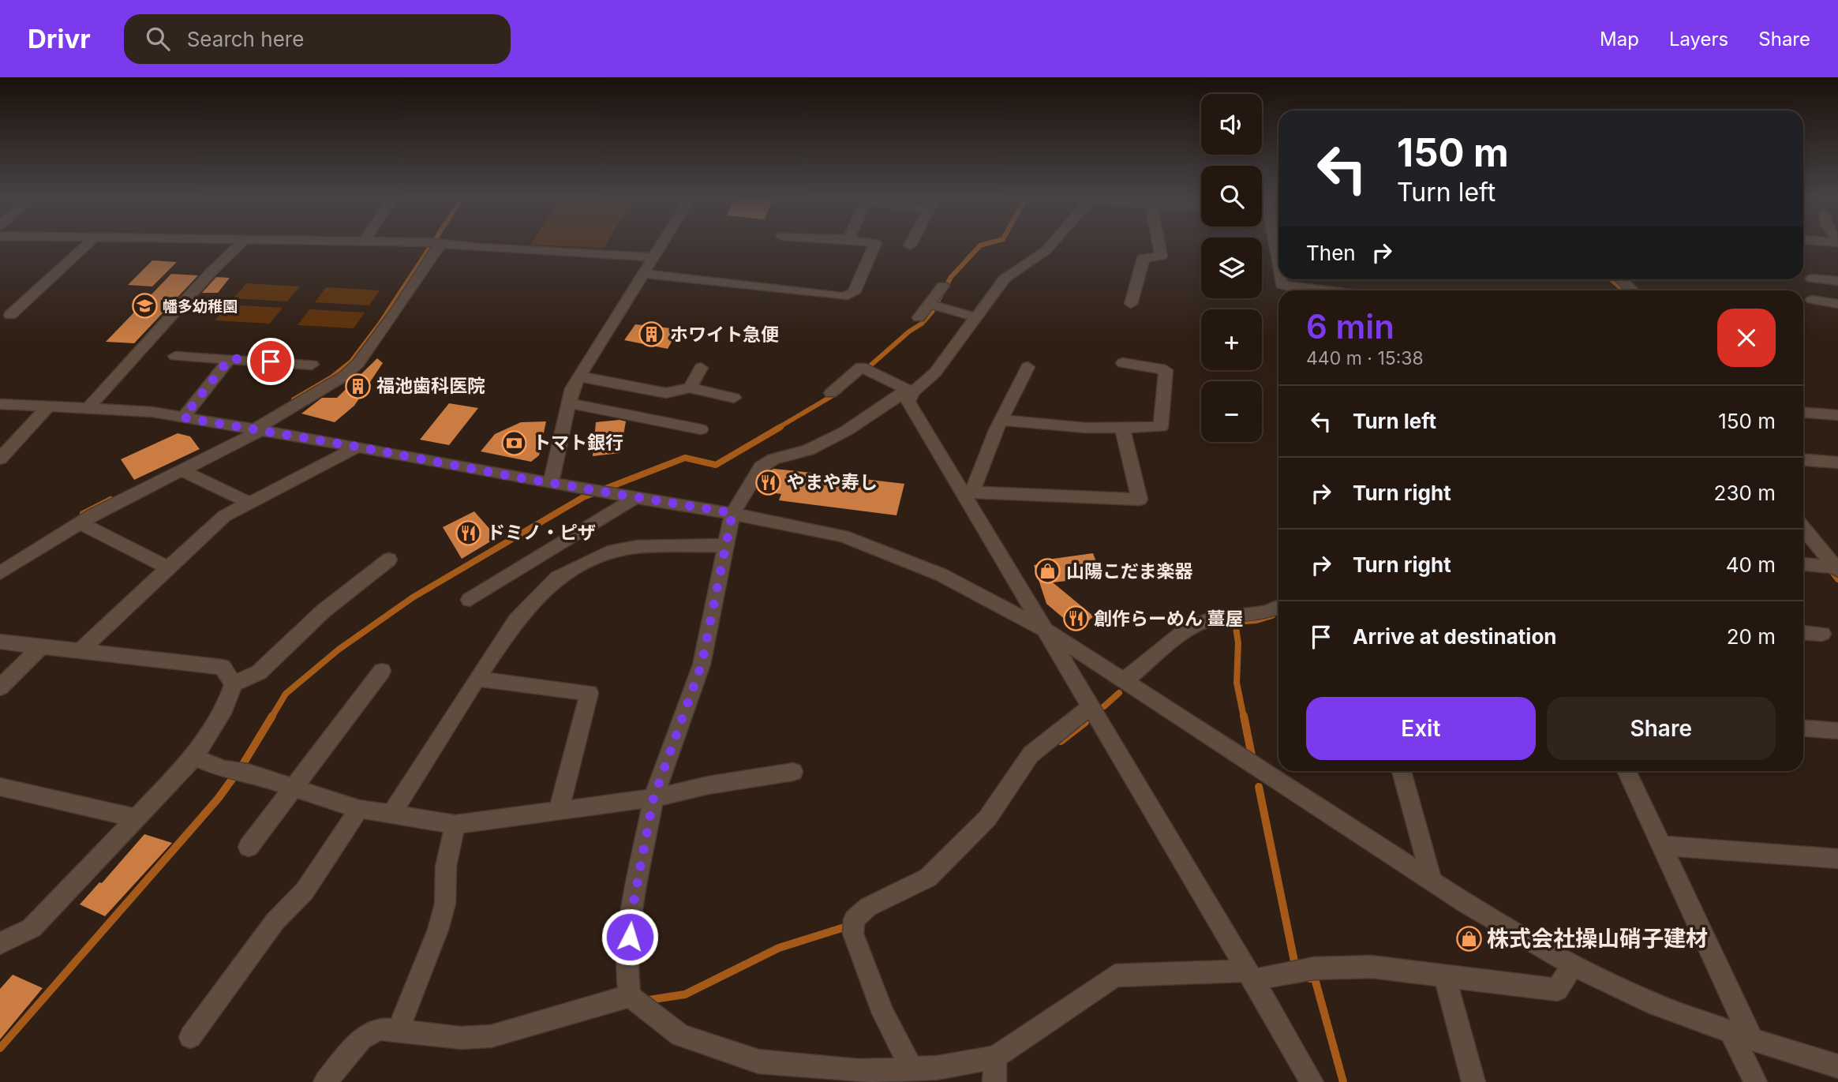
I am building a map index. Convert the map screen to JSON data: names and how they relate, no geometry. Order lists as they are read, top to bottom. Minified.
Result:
{"places":{"school or university":["幡多幼稚園"],"building":["ホワイト急便","福池歯科医院"],"bank":["トマト銀行"],"restaurant":["やまや寿し","ドミノ・ピザ","創作らーめん 薑屋"],"shop":["山陽こだま楽器","株式会社操山硝子建材"]},"page":{"header":"Drivr","search":"Search here","nav":["Map","Layers","Share"],"map_buttons":["+","−"],"turn":["150 m","Turn left"],"then":"Then","heading":["6 min","440 m · 15:38"],"list":[{"name":"Turn left","value":"150 m"},{"name":"Turn right","value":"230 m"},{"name":"Turn right","value":"40 m"},{"name":"Arrive at destination","value":"20 m"}],"buttons":["Exit","Share"]}}
